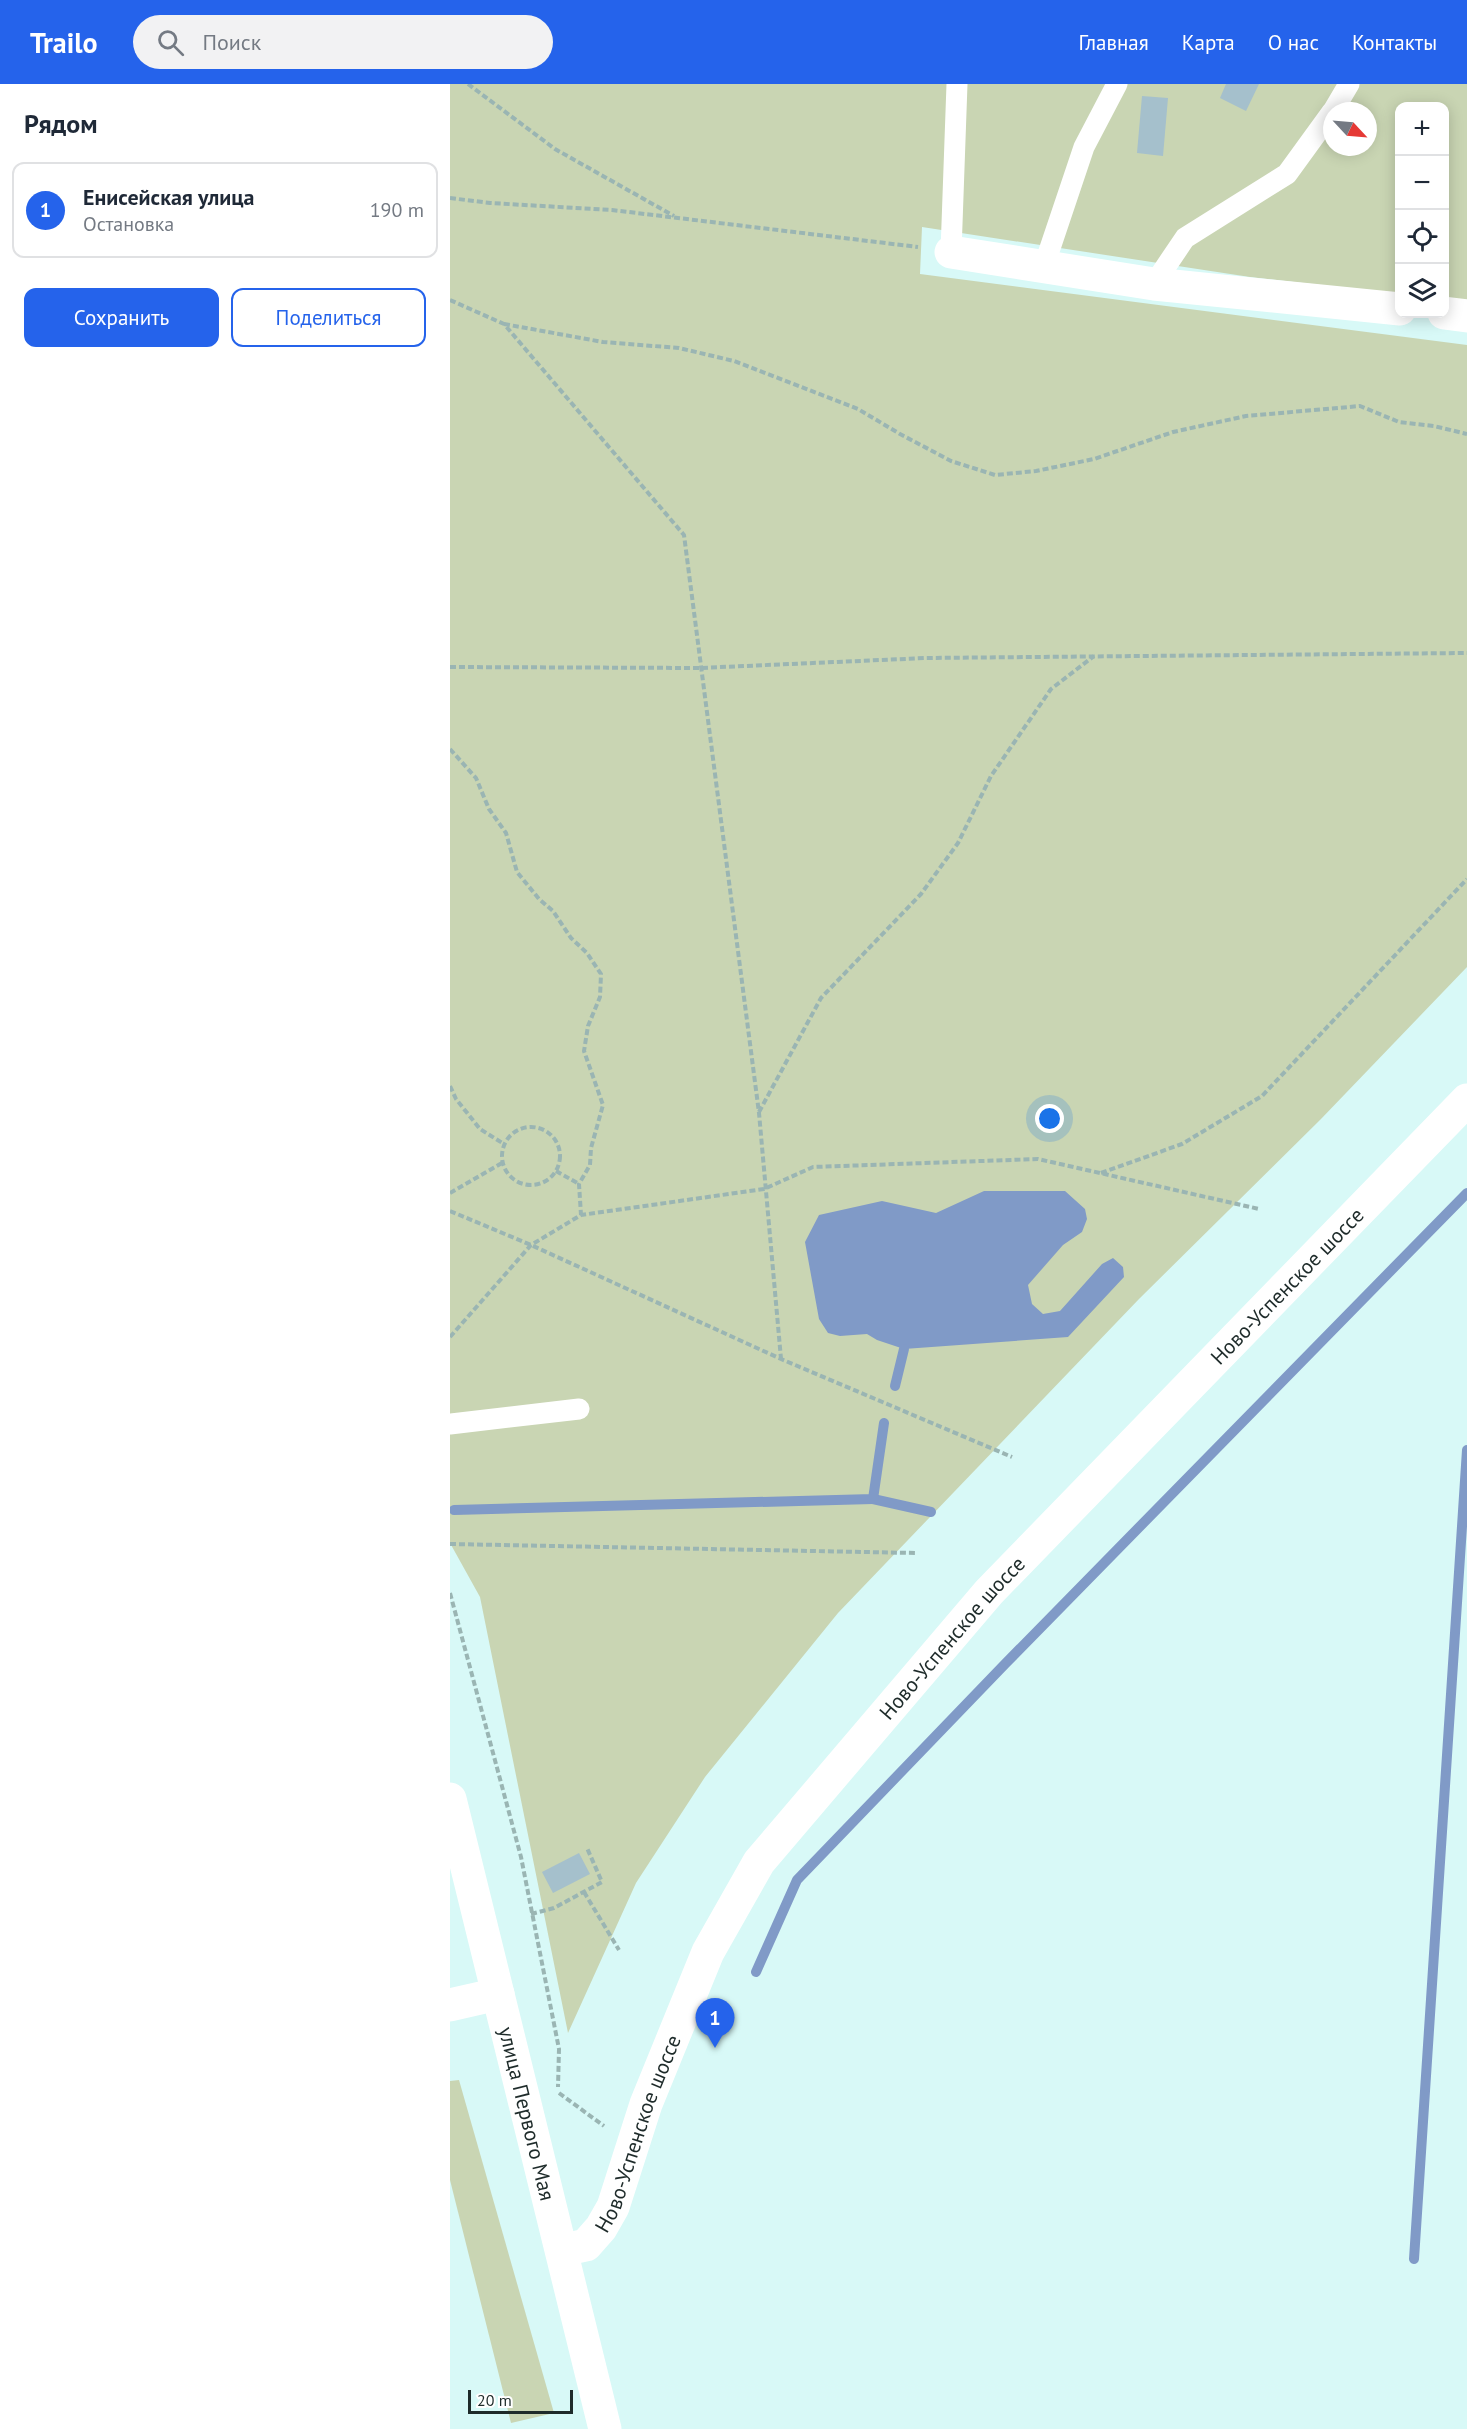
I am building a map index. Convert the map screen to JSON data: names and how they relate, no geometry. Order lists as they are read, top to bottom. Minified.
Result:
{"streets":{"street":["Ново-Успенское шоссе","улица Первого Мая"]},"crossings":[["Ново-Успенское шоссе","улица Первого Мая"]],"scale_bar":"20 m","north":"bottom right","page":{"header":"Trailo","search":"Поиск","nav":["Главная","Карта","О нас","Контакты"],"heading":"Рядом","map_buttons":["+","−"],"list":[{"mark":"1","name":"Енисейская улица","note":"Остановка","value":"190 m"}],"buttons":["Сохранить","Поделиться"],"pins":"1","scale":"20 m"}}
